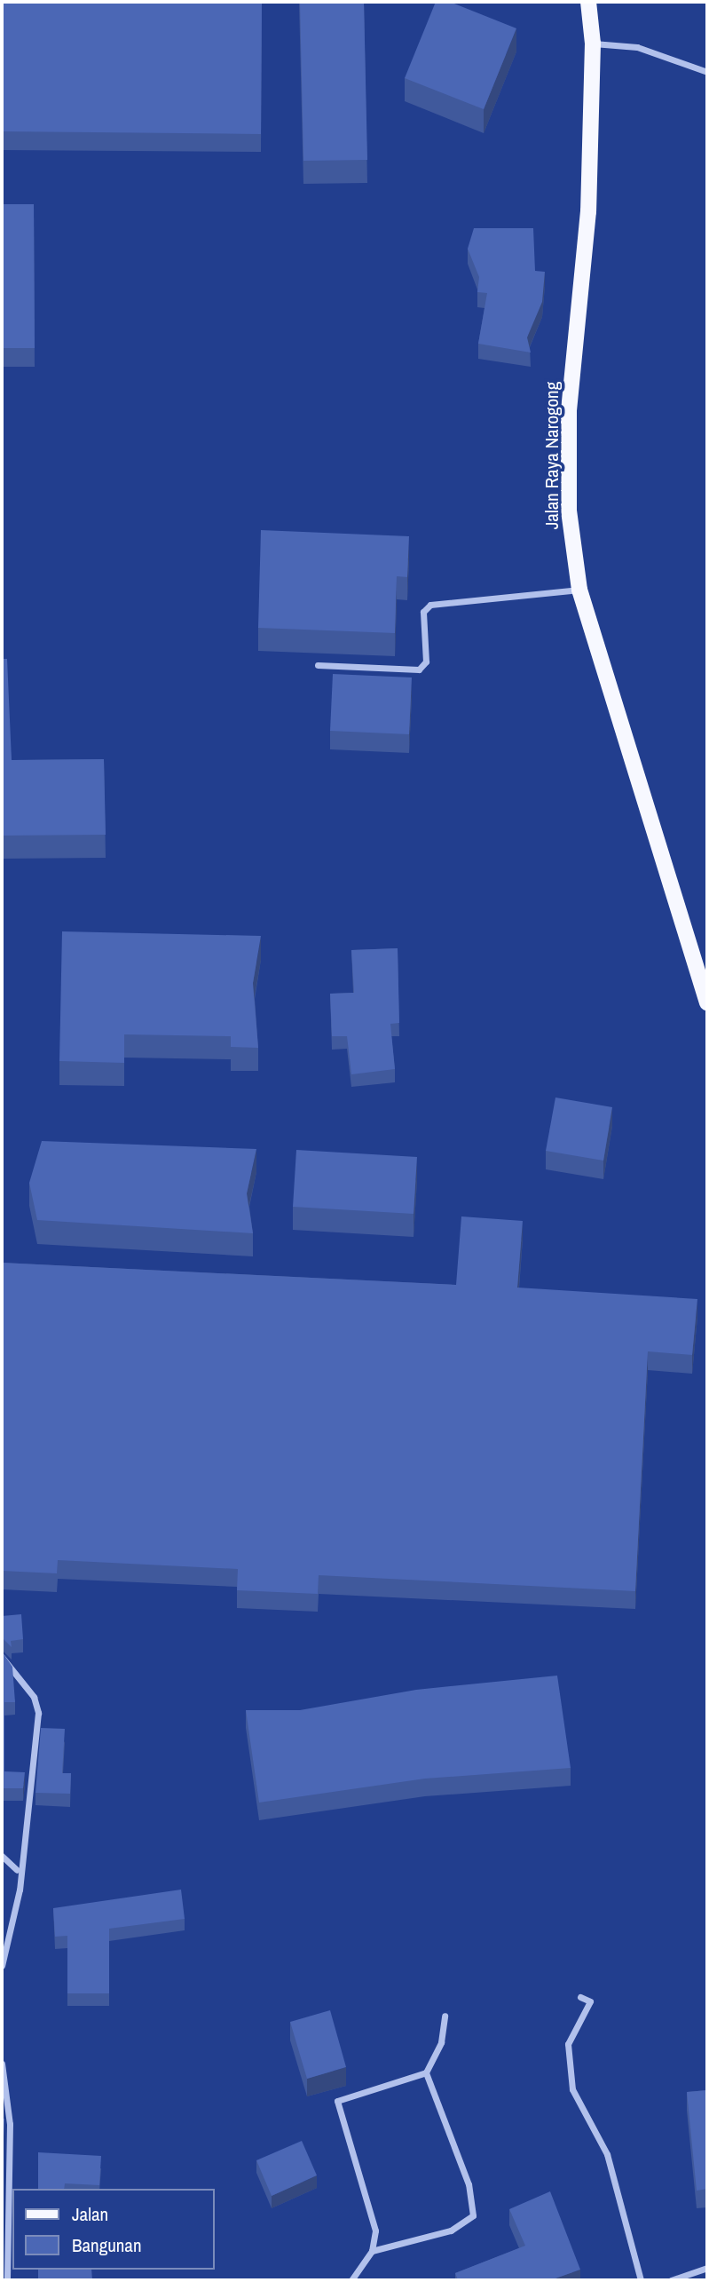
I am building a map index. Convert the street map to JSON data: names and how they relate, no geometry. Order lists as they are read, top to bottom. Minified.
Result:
{"streets":{"main road":["Jalan Raya Narogong"]},"legend":["Jalan","Bangunan"]}
